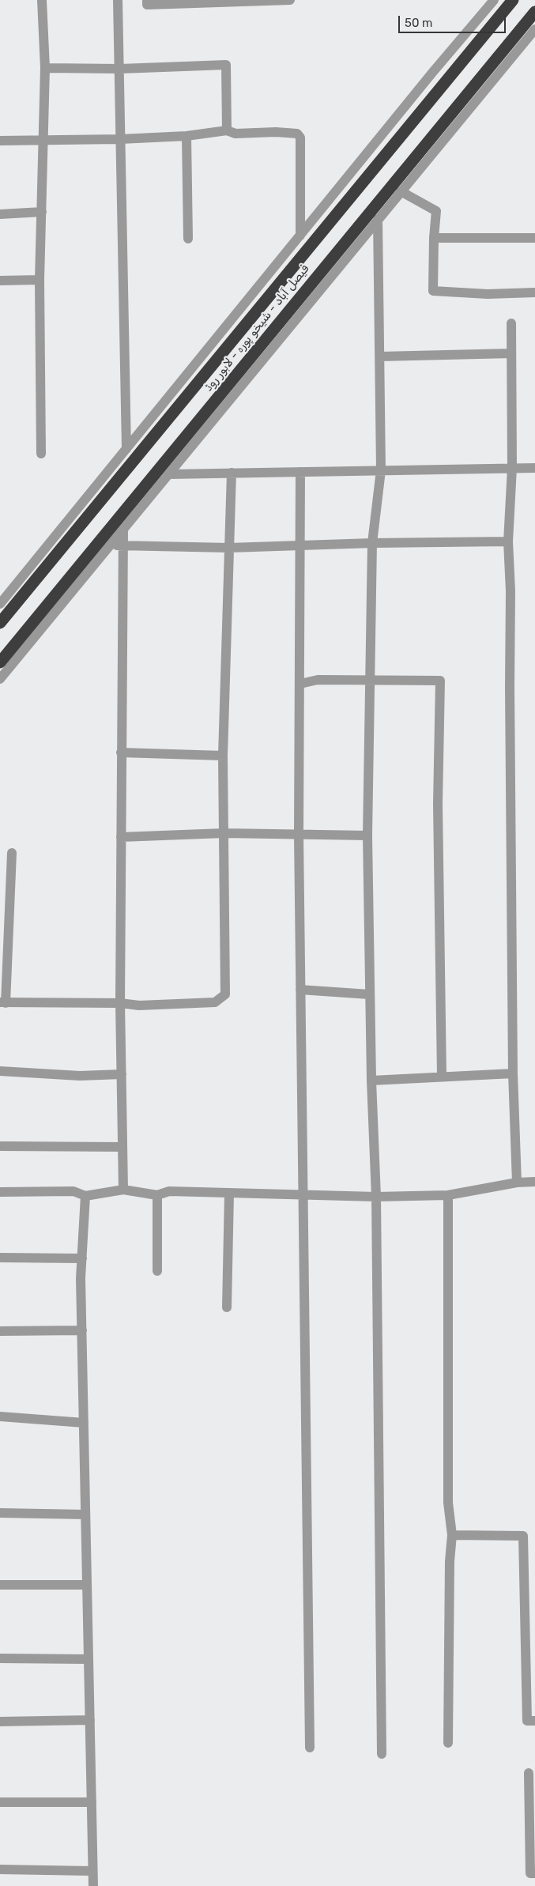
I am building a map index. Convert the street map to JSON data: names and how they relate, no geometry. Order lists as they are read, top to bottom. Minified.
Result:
{"streets":{"highway":["فیصل آباد - شیخو پورہ - لاہور روڈ"]},"scale_bar":"50 m"}
